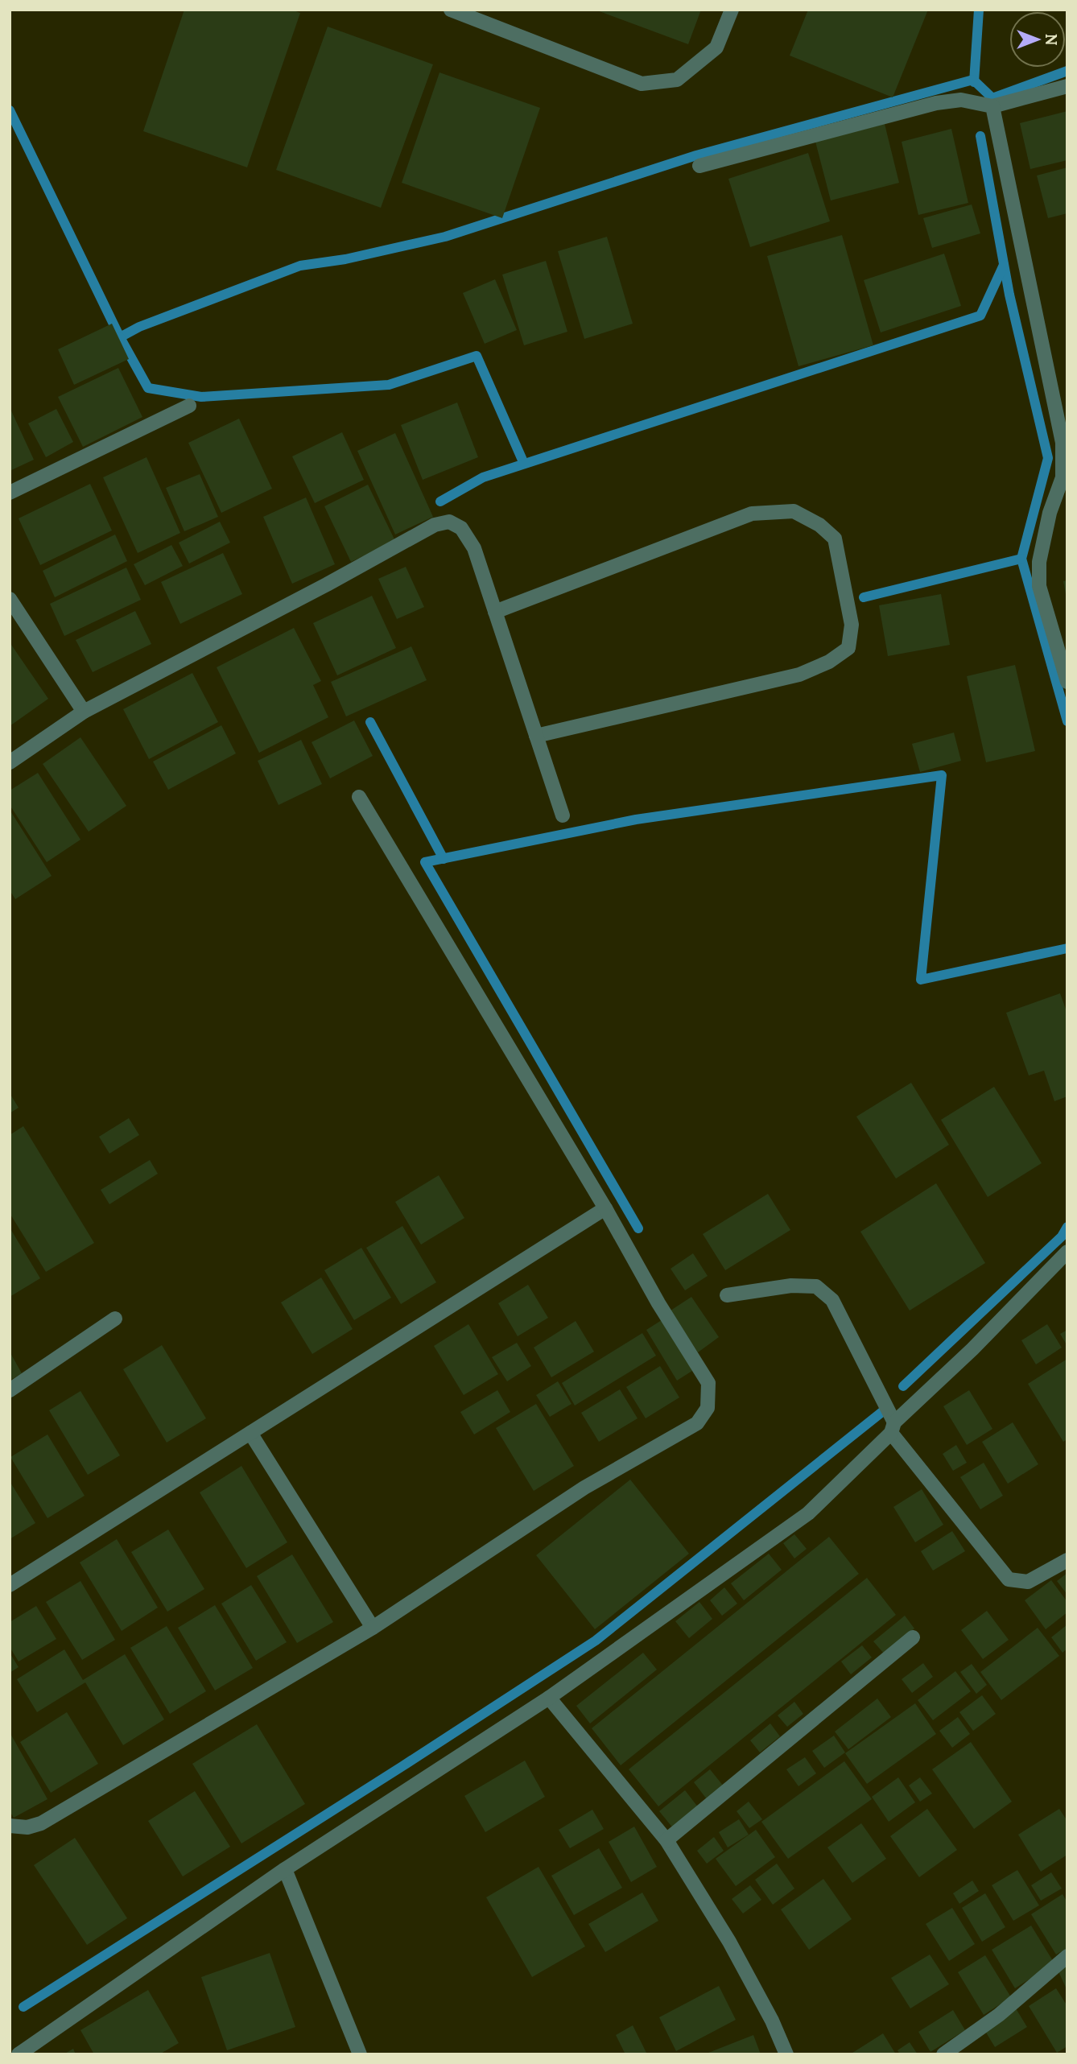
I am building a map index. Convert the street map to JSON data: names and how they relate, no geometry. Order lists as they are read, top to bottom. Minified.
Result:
{"north":"right"}
